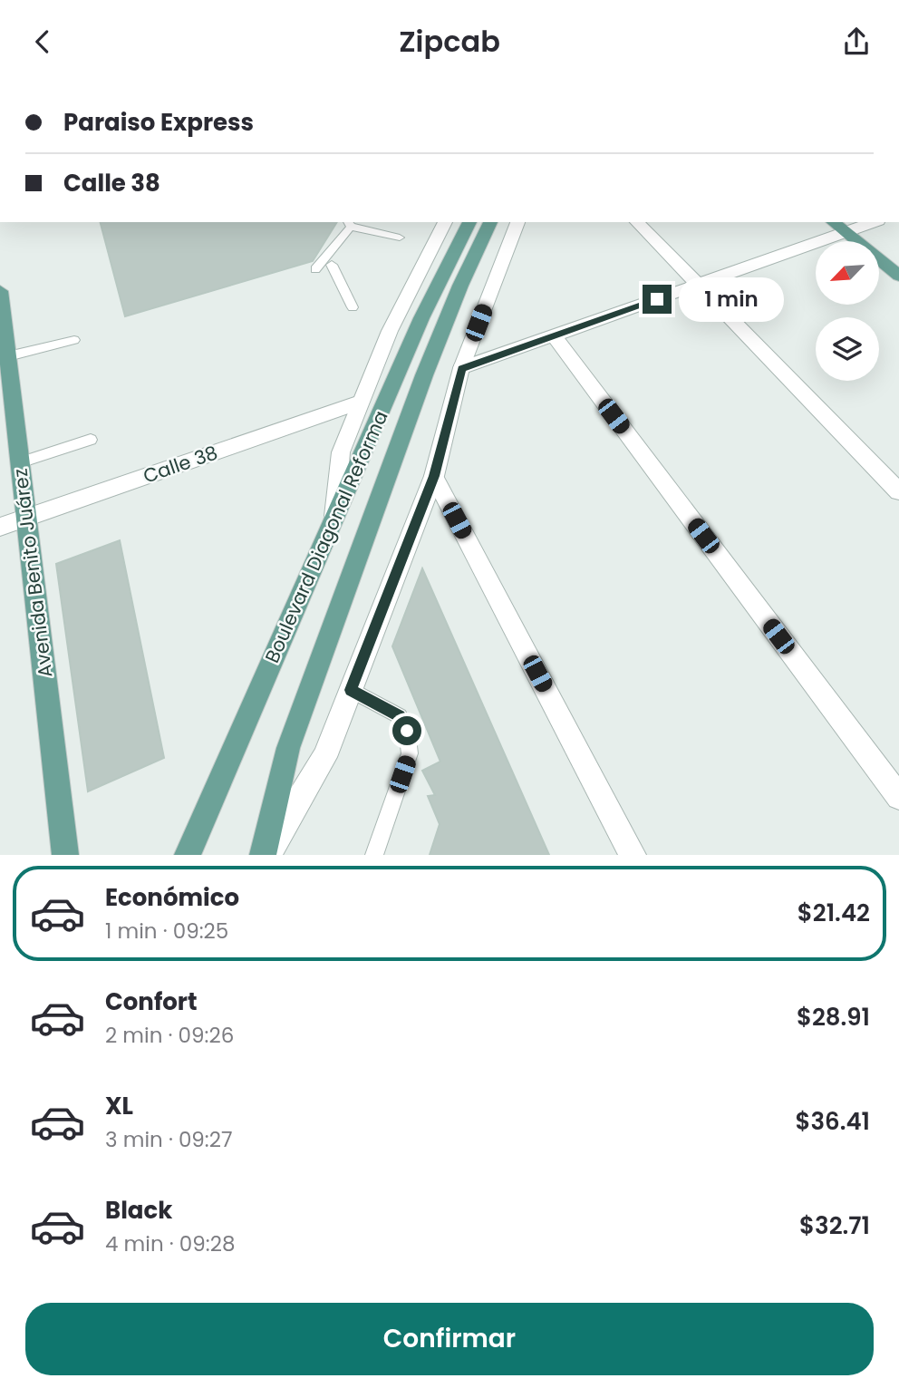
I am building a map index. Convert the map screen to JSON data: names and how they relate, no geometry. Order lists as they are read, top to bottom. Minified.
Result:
{"streets":{"main road":["Boulevard Diagonal Reforma","Avenida Benito Juárez"],"street":["Calle 38"]},"crossings":[["Calle 38","Avenida Benito Juárez"]],"north":"bottom left","page":{"header":"Zipcab","banner":["Paraiso Express","Calle 38"],"bubble":"1 min","list":[{"name":"Económico","note":"1 min · 09:25","value":"$21.42"},{"name":"Confort","note":"2 min · 09:26","value":"$28.91"},{"name":"XL","note":"3 min · 09:27","value":"$36.41"},{"name":"Black","note":"4 min · 09:28","value":"$32.71"}],"buttons":"Confirmar"}}
